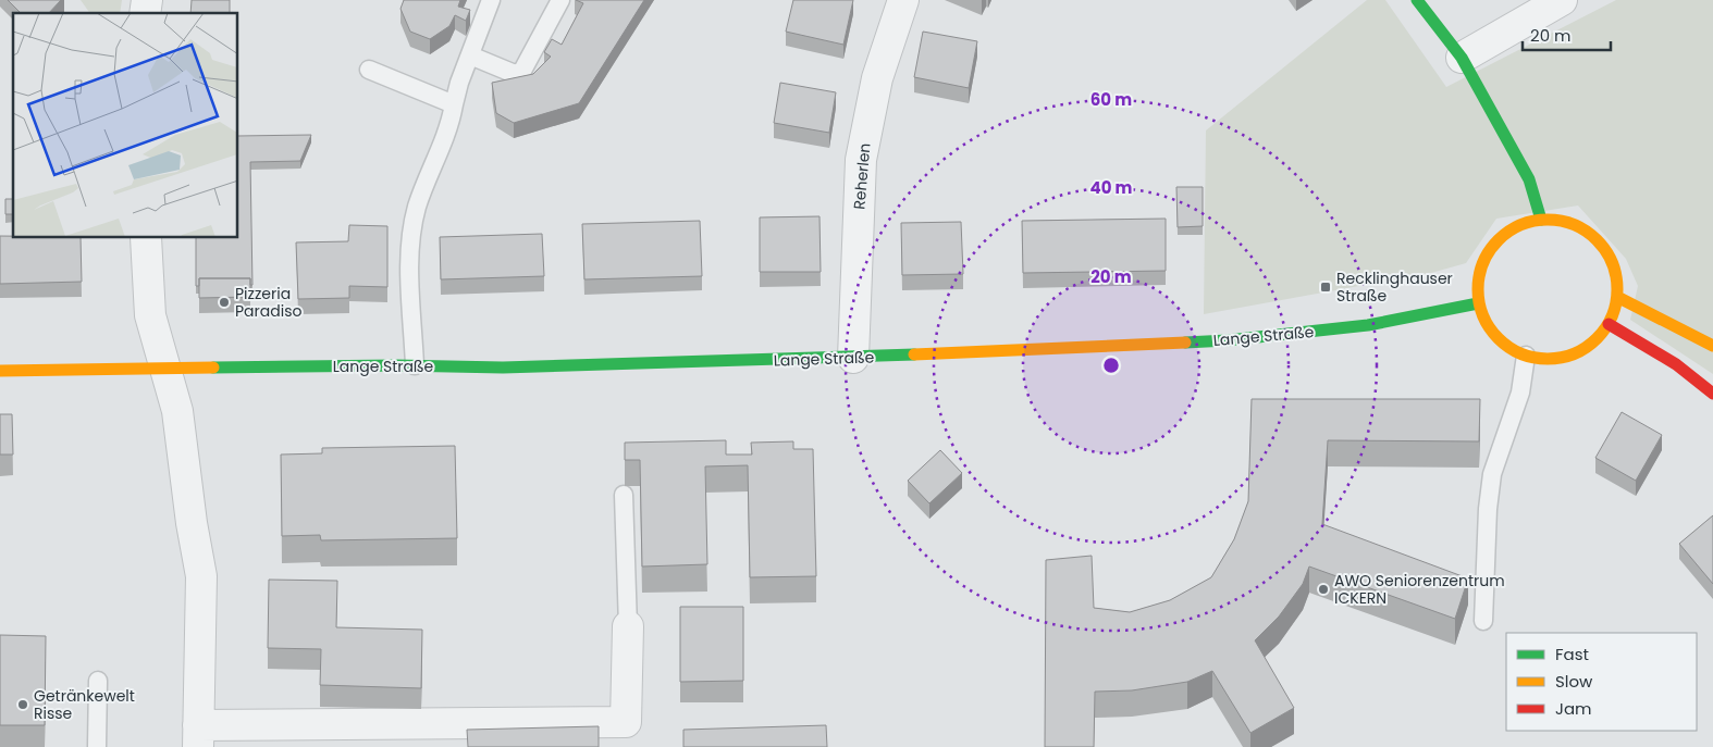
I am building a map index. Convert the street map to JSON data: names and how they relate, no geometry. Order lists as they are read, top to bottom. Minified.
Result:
{"streets":{"main road":["Lange Straße"],"street":["Reherlen"]},"crossings":[["Reherlen","Lange Straße"]],"places":{"transit":["Recklinghauser Straße"],"other":["Pizzeria Paradiso","AWO Seniorenzentrum ICKERN","Getränkewelt Risse"]},"legend":["Fast","Slow","Jam"],"scale_bar":"20 m","rings":["60 m","40 m","20 m"]}
